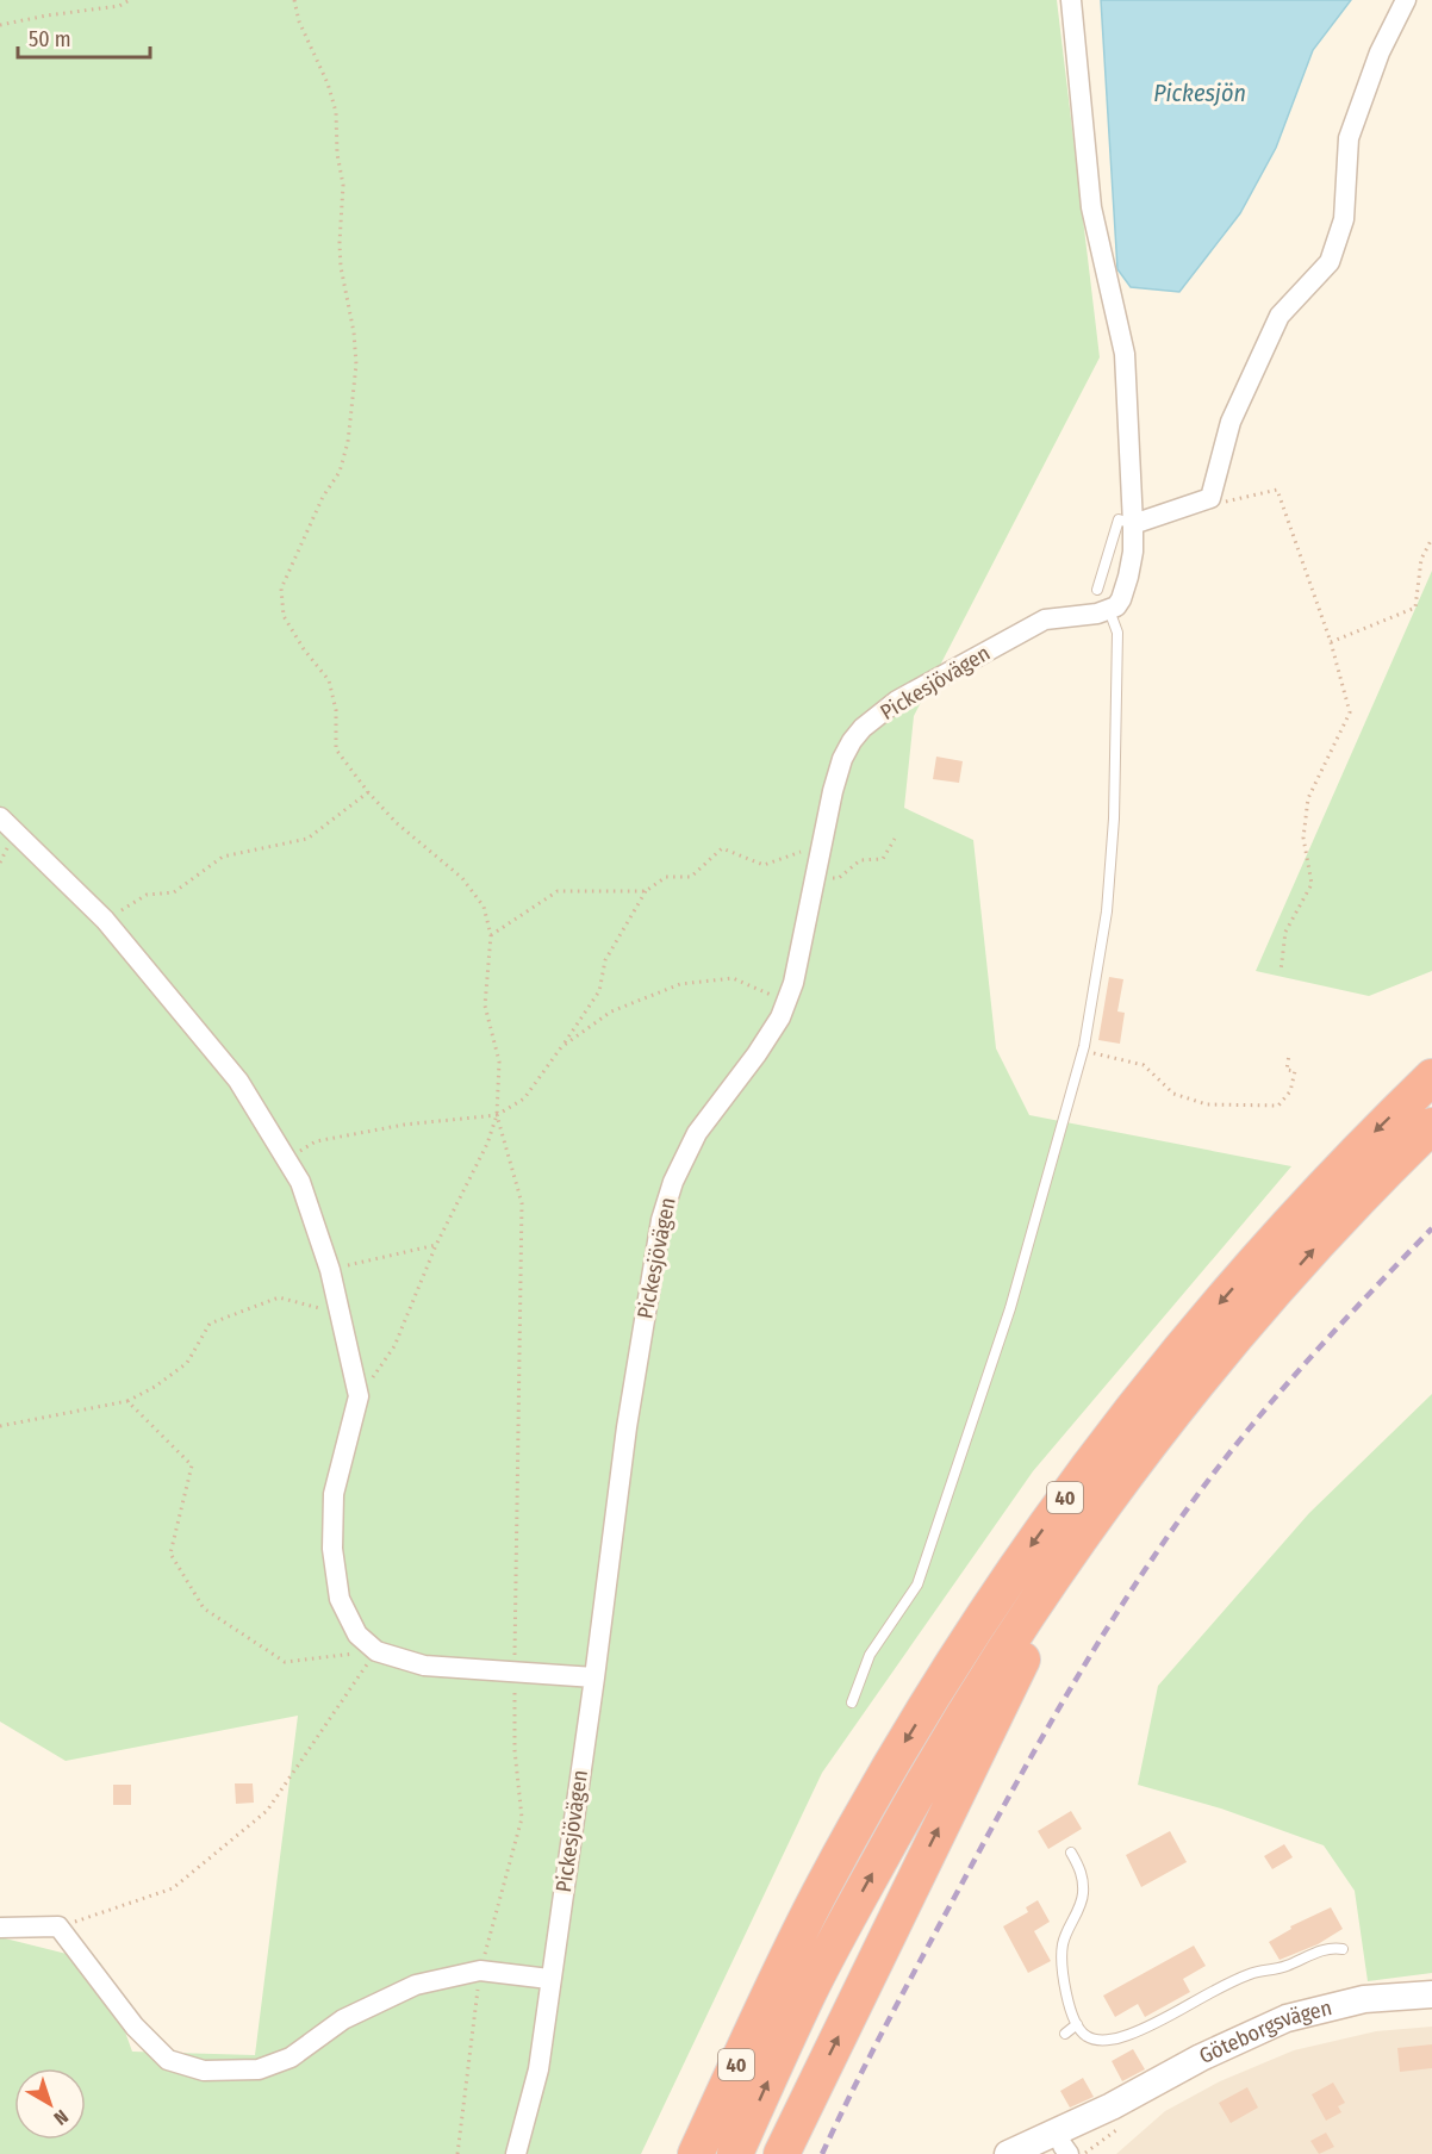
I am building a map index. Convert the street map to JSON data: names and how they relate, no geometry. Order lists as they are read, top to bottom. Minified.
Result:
{"streets":{"highway":["40"],"street":["Pickesjövägen","Göteborgsvägen"]},"water":["Pickesjön"],"scale_bar":"50 m","north":"bottom right"}
